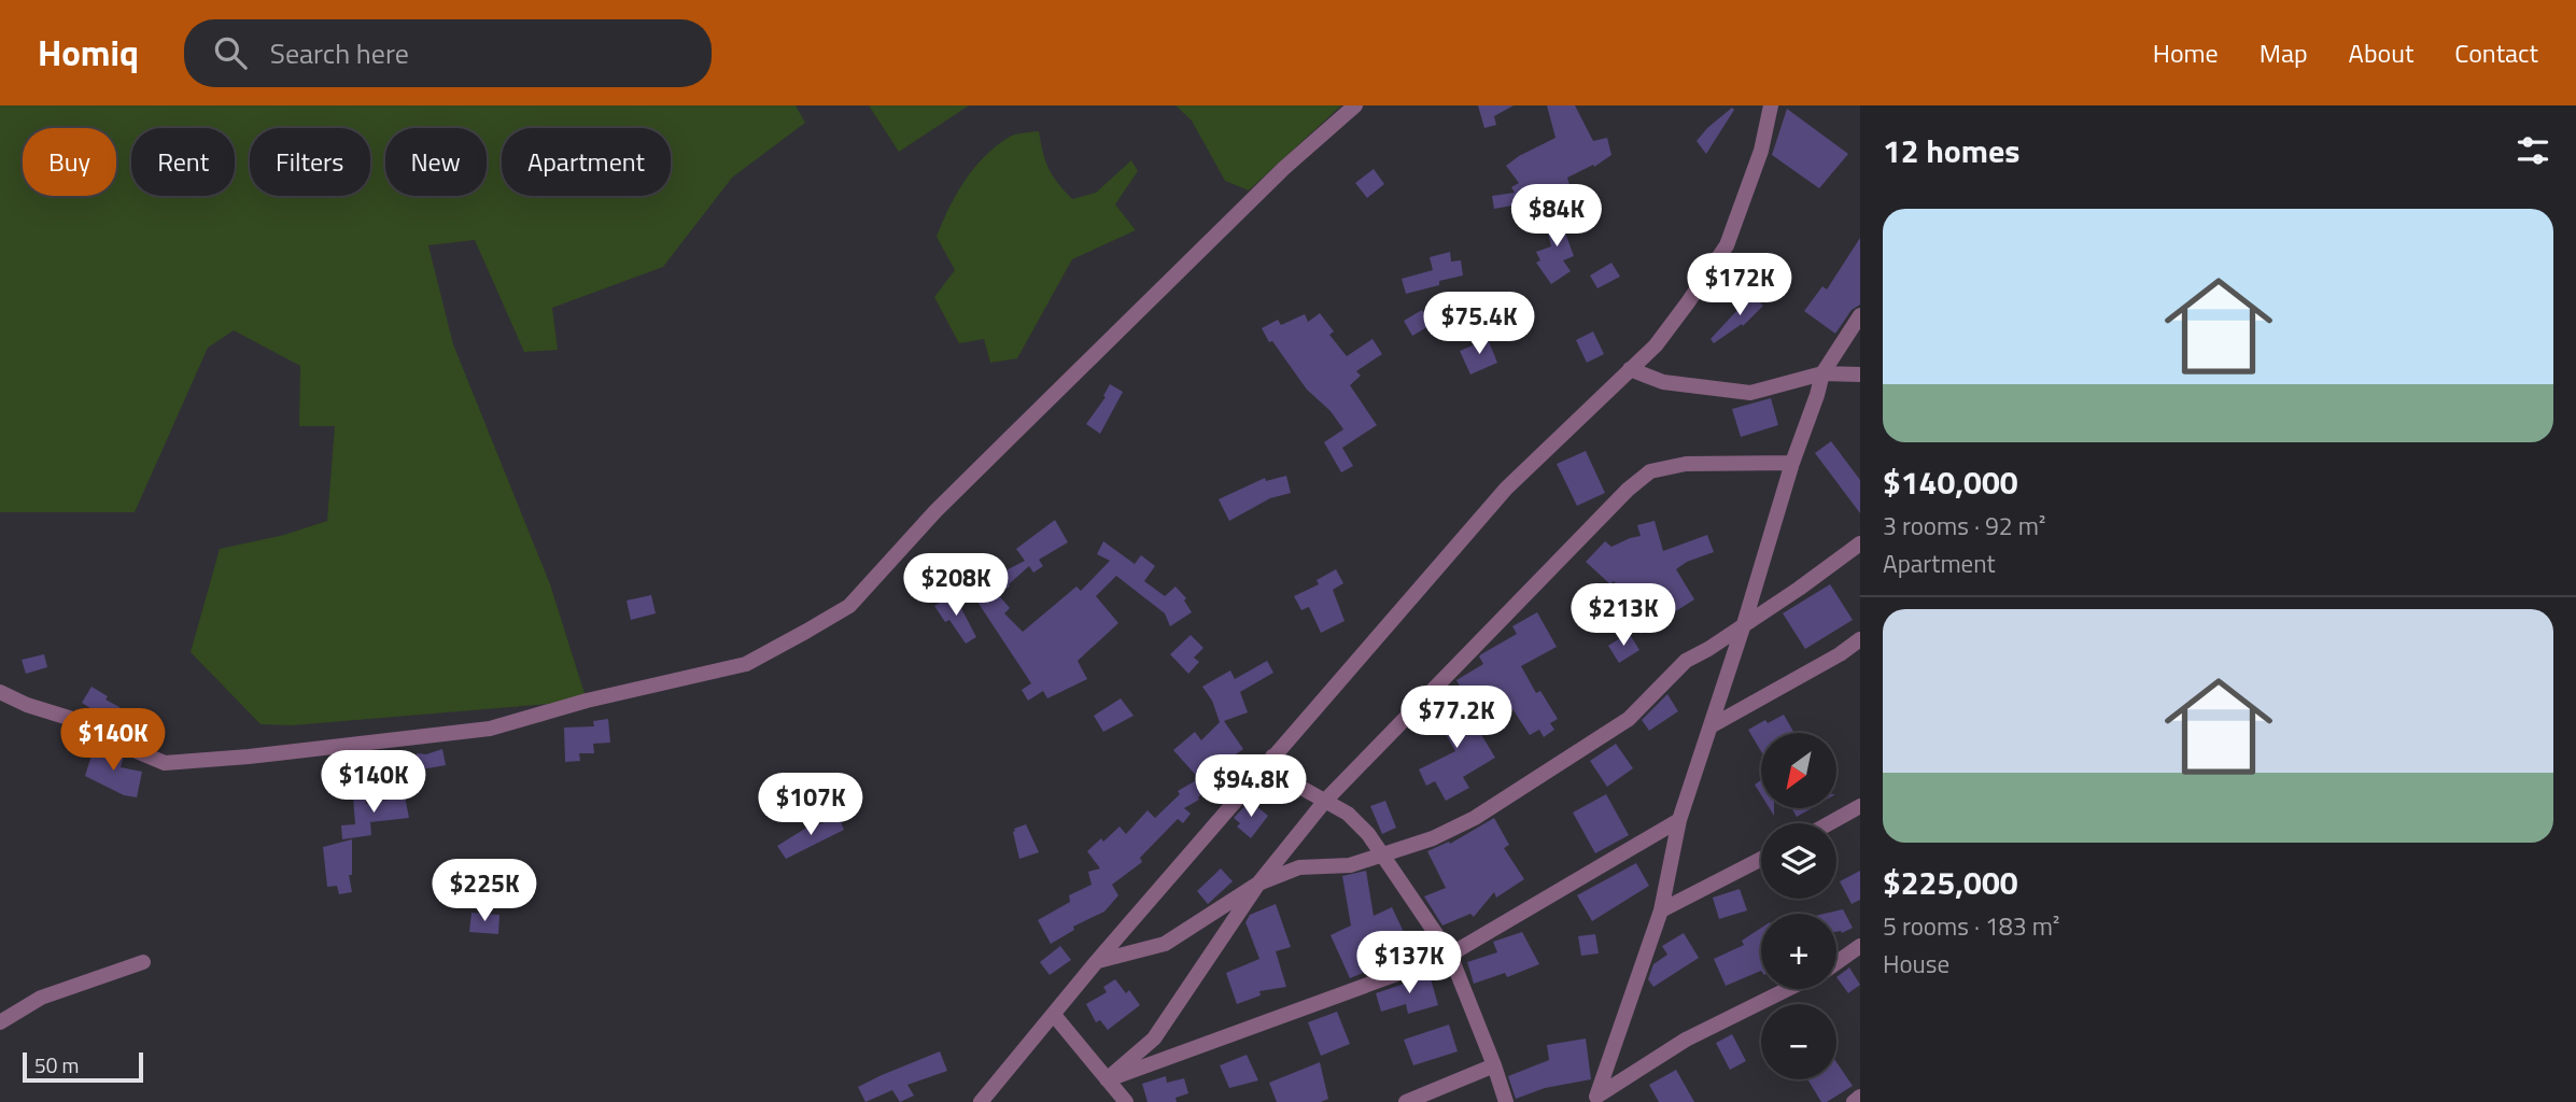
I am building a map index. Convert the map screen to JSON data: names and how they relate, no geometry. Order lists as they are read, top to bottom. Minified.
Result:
{"scale_bar":"50 m","north":"bottom left","page":{"header":"Homiq","search":"Search here","nav":["Home","Map","About","Contact"],"heading":"12 homes","chip":["Buy","Rent","Filters","New","Apartment"],"price":["$84K","$172K","$75.4K","$208K","$213K","$77.2K","$140K","$140K","$94.8K","$107K","$225K","$137K"],"list":[{"name":"$140,000","note":"3 rooms · 92 m² · Apartment"},{"name":"$225,000","note":"5 rooms · 183 m² · House"}],"map_buttons":["+","−"],"scale":"50 m"}}
